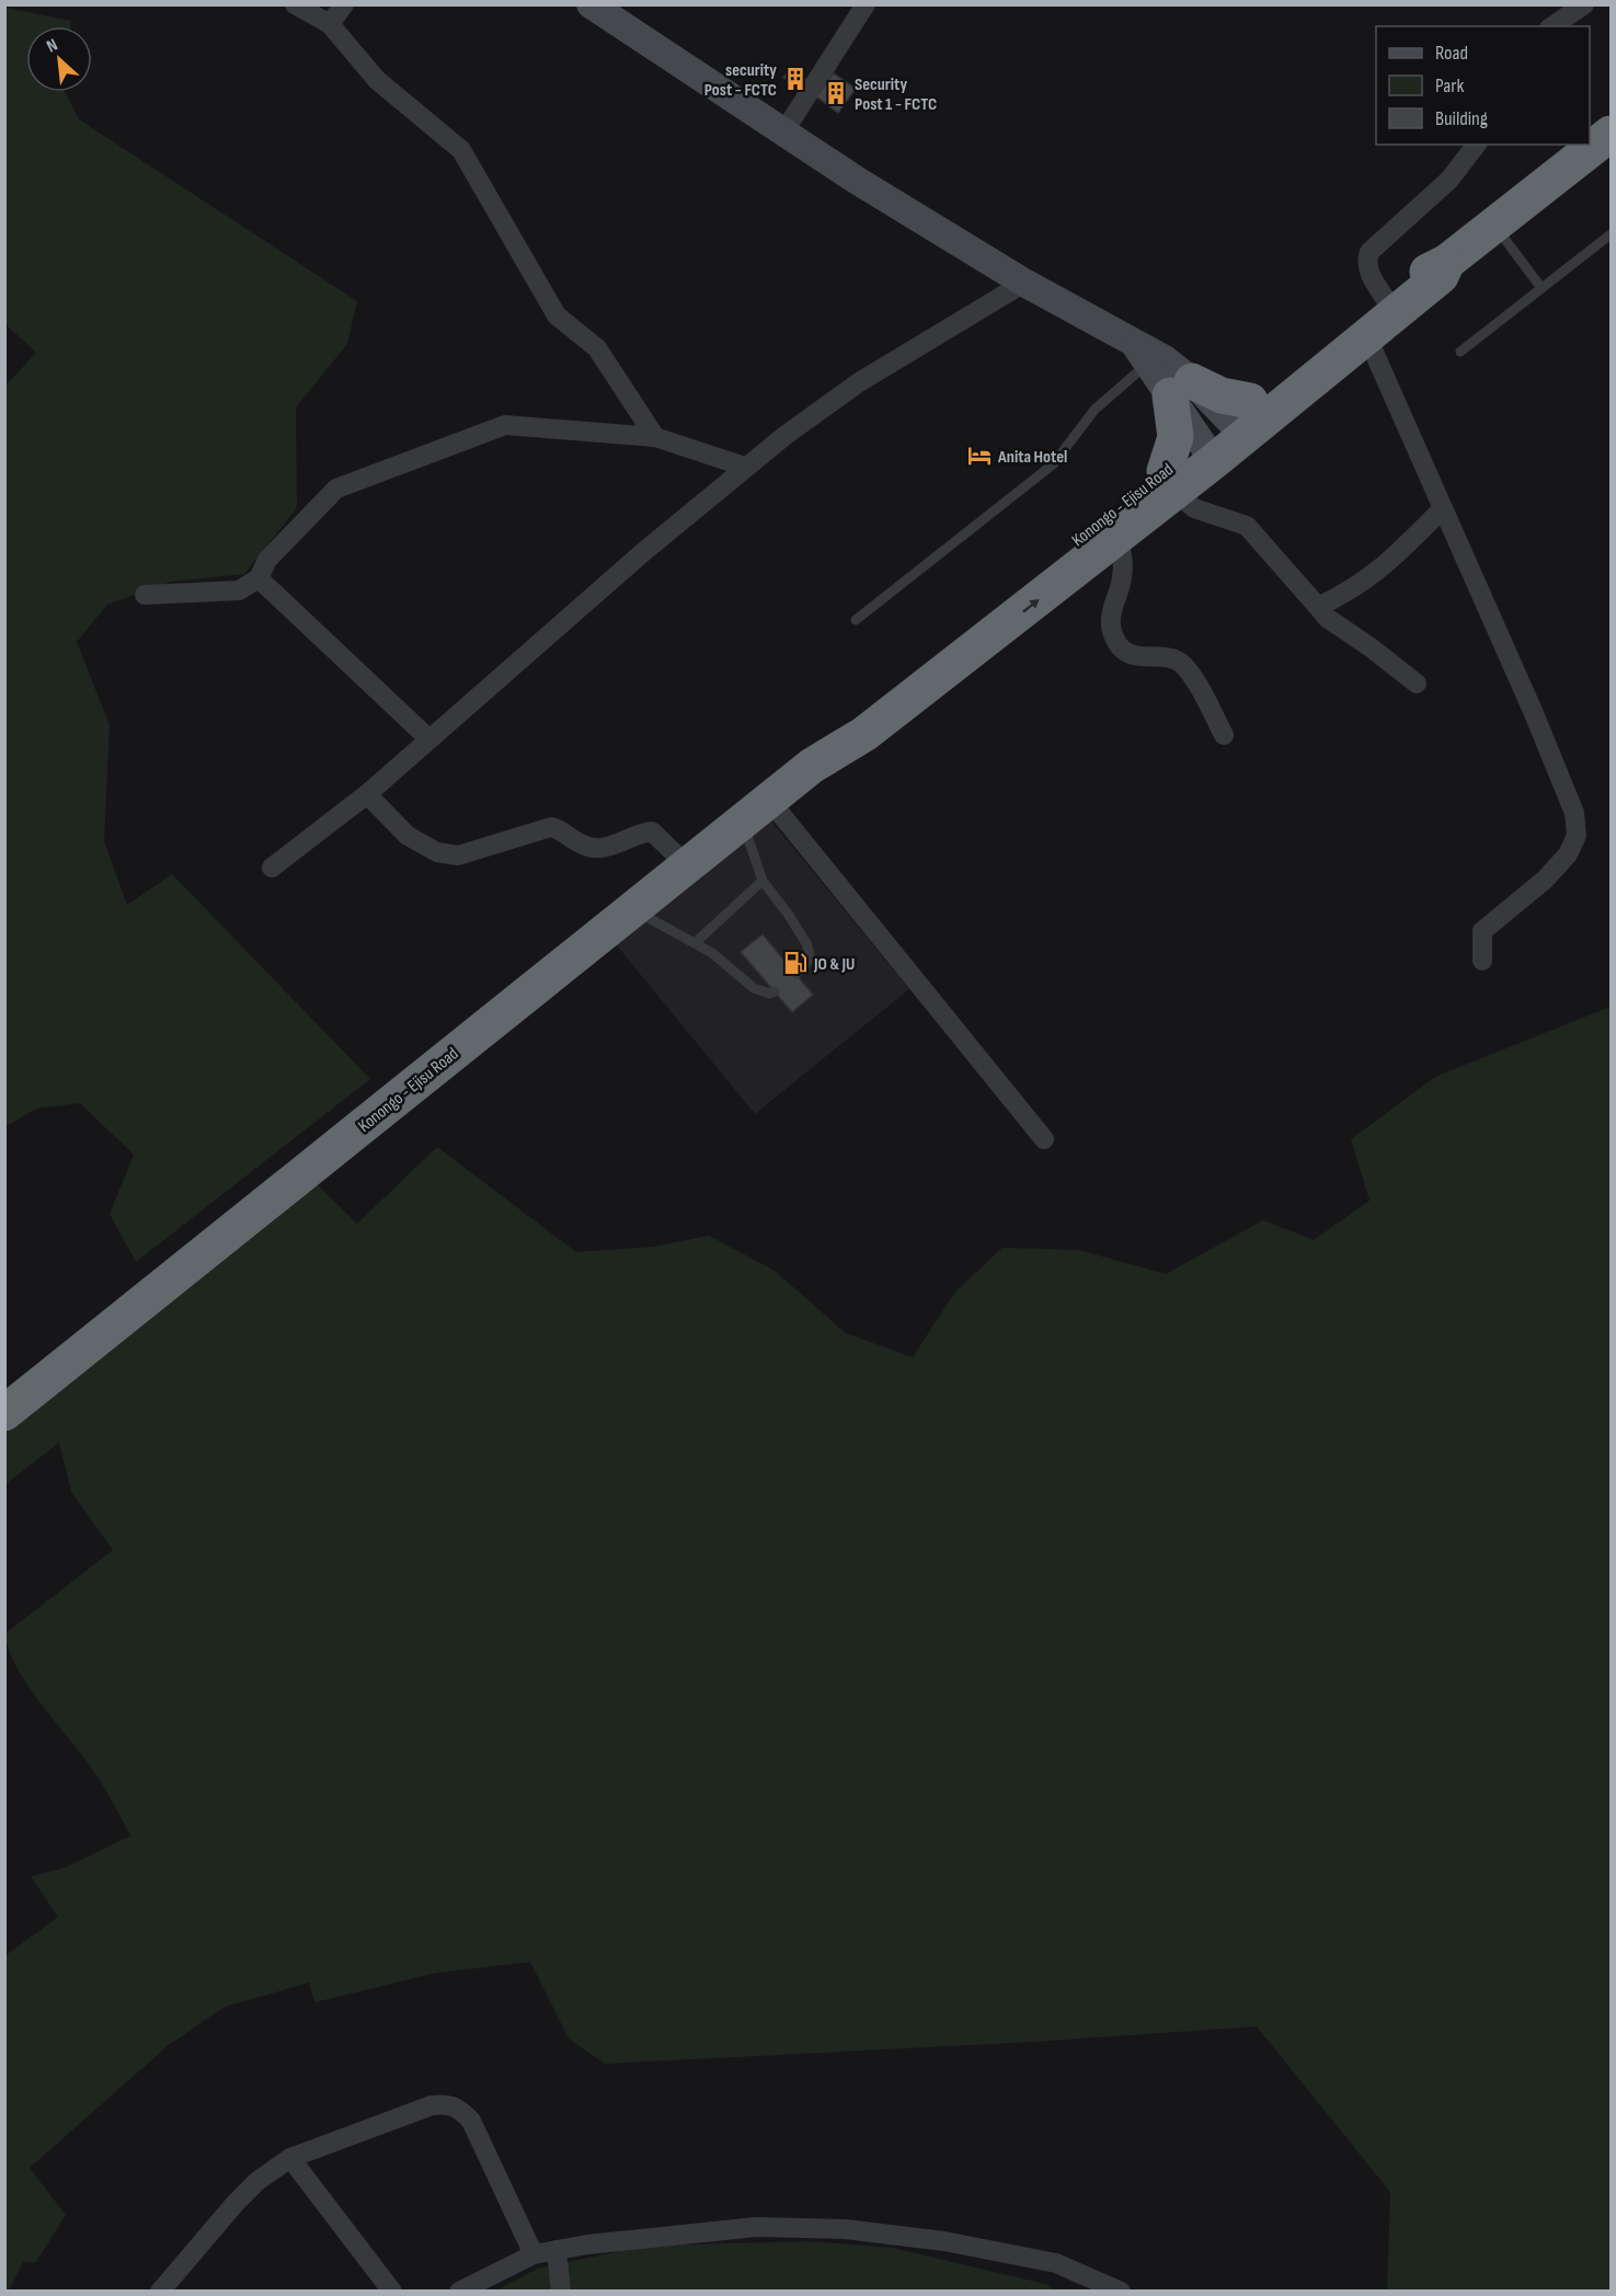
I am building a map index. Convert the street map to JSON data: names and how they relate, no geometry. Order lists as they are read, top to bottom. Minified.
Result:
{"streets":{"highway":["Konongo - Ejisu Road"]},"places":{"building":["security Post - FCTC","Security Post 1 - FCTC"],"hotel":["Anita Hotel"],"fuel station":["JO & JU"]},"legend":["Road","Park","Building"],"north":"top left"}
